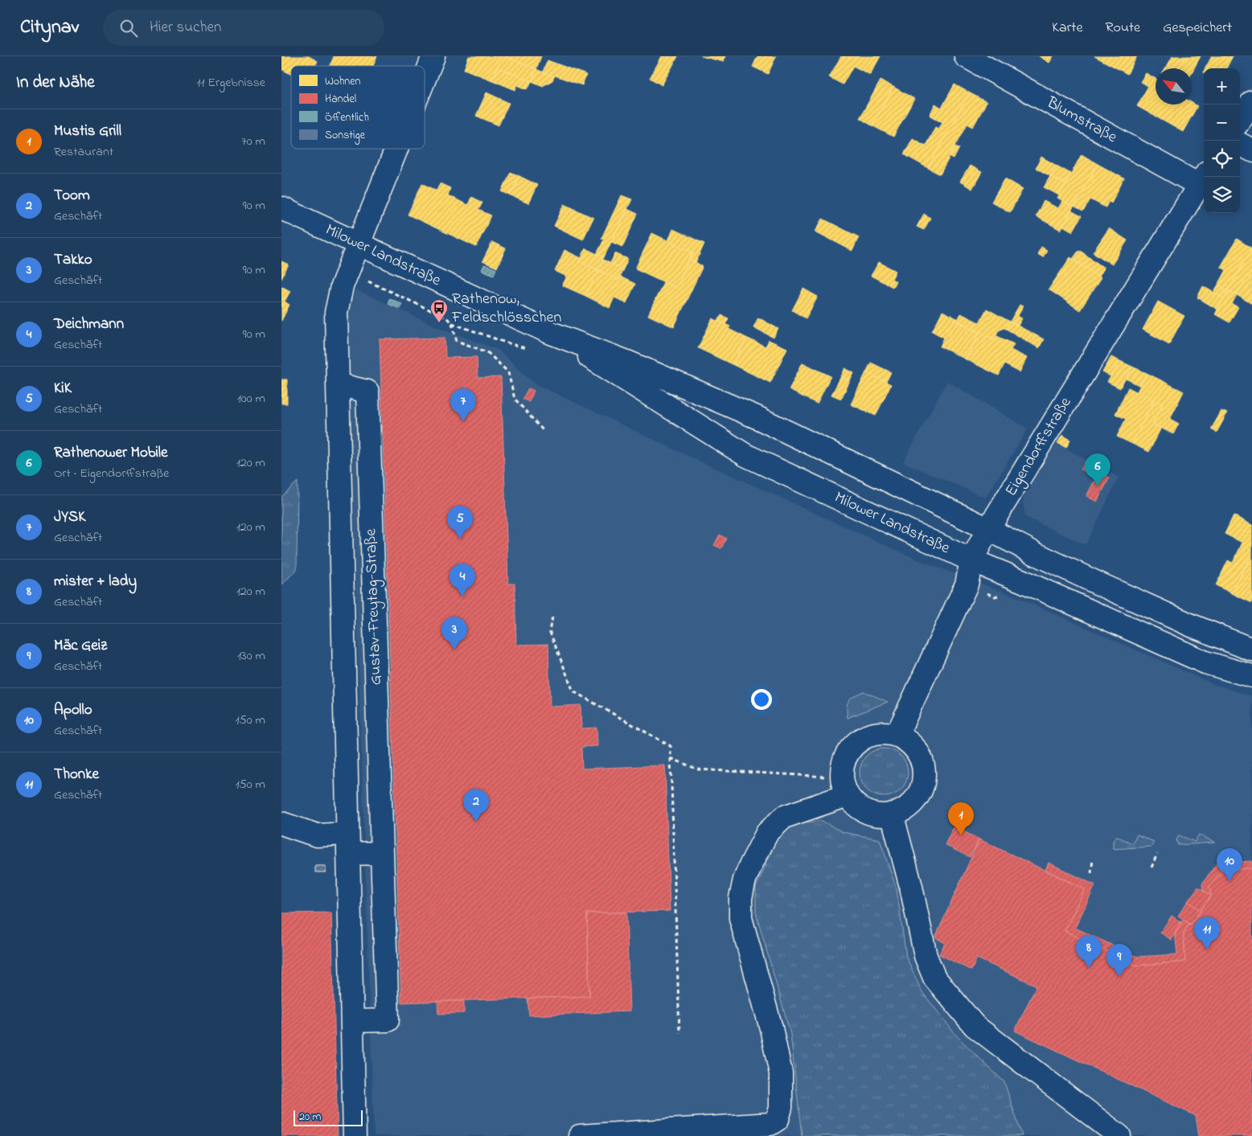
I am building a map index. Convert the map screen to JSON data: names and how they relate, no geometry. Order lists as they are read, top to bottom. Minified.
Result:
{"streets":{"street":["Blumstraße","Milower Landstraße","Eigendorffstraße","Gustav-Freytag-Straße"]},"crossings":[["Blumstraße","Eigendorffstraße"],["Milower Landstraße","Eigendorffstraße"],["Milower Landstraße","Gustav-Freytag-Straße"]],"places":{"bus stop":["Rathenow, Feldschlösschen"]},"legend":["Wohnen","Handel","Öffentlich","Sonstige"],"scale_bar":"20 m","north":"top left","page":{"header":"Citynav","search":"Hier suchen","nav":["Karte","Route","Gespeichert"],"heading":["In der Nähe","11 Ergebnisse"],"map_buttons":["+","−"],"list":[{"mark":"1","name":"Mustis Grill","note":"Restaurant","value":"70 m"},{"mark":"2","name":"Toom","note":"Geschäft","value":"90 m"},{"mark":"3","name":"Takko","note":"Geschäft","value":"90 m"},{"mark":"4","name":"Deichmann","note":"Geschäft","value":"90 m"},{"mark":"5","name":"KiK","note":"Geschäft","value":"100 m"},{"mark":"6","name":"Rathenower Mobile","note":"Ort · Eigendorffstraße","value":"120 m"},{"mark":"7","name":"JYSK","note":"Geschäft","value":"120 m"},{"mark":"8","name":"mister + lady","note":"Geschäft","value":"120 m"},{"mark":"9","name":"Mäc Geiz","note":"Geschäft","value":"130 m"},{"mark":"10","name":"Apollo","note":"Geschäft","value":"150 m"},{"mark":"11","name":"Thonke","note":"Geschäft","value":"150 m"}],"pins":["7","6","5","4","3","2","1","10","11","8","9"],"scale":"20 m"}}
